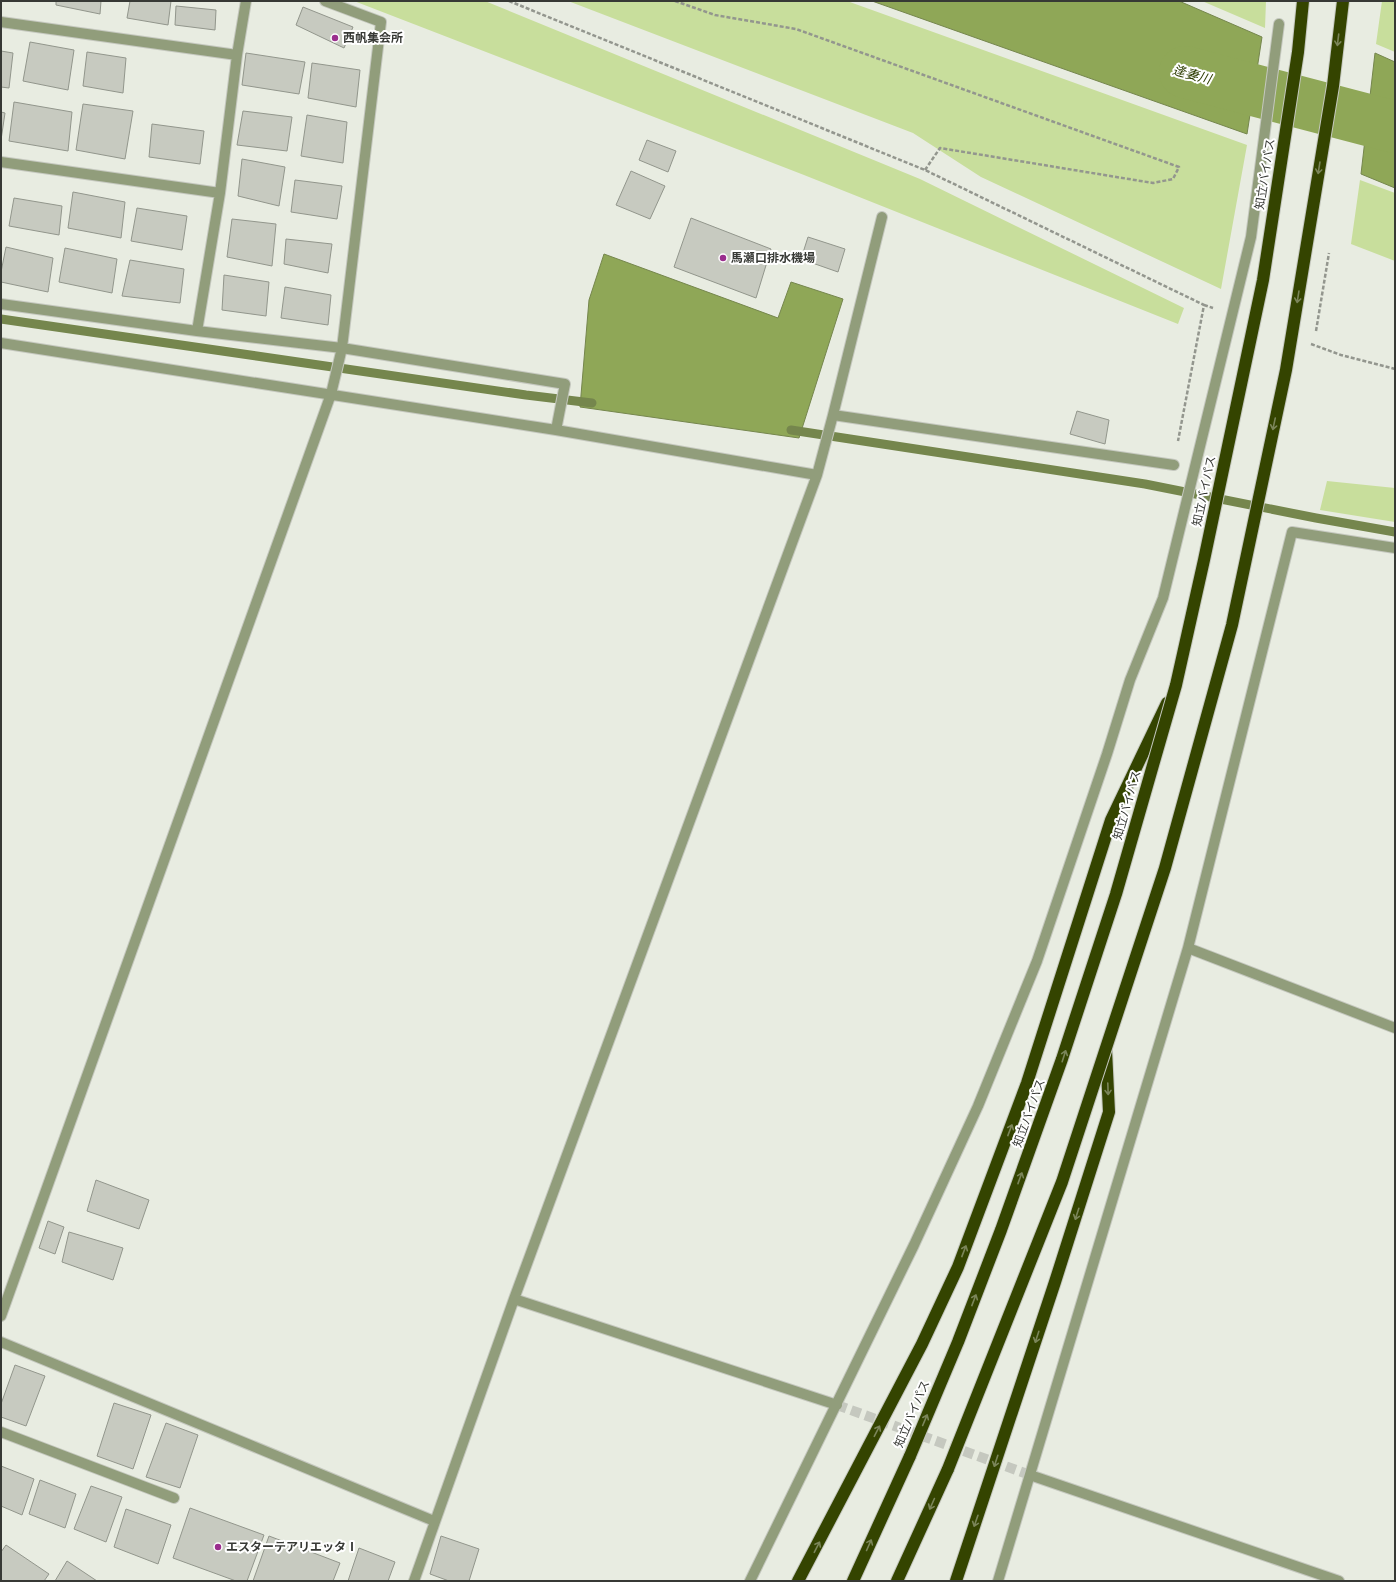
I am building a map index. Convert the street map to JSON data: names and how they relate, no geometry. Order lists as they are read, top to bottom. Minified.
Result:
{"streets":{"highway":["知立バイパス"]},"water":["逢妻川"],"places":["西帆集会所","馬瀬口排水機場","エスターテアリエッタⅠ"]}
